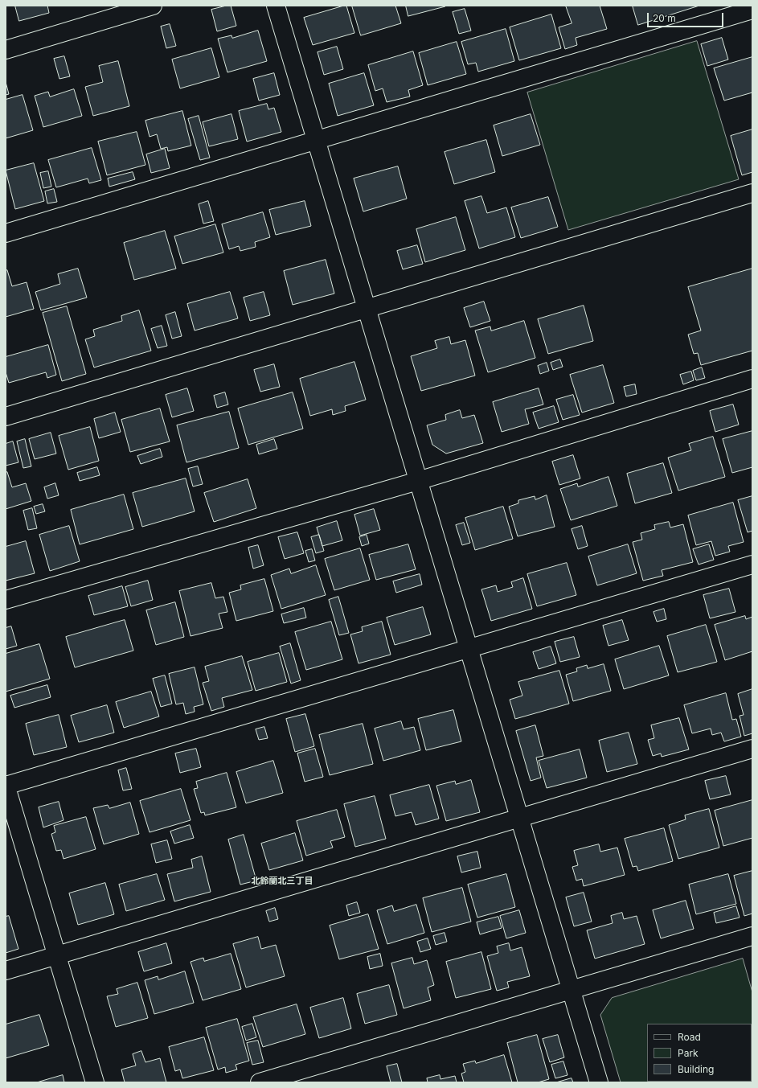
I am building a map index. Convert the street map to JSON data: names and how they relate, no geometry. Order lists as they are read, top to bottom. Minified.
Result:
{"districts":["北鈴蘭北三丁目"],"legend":["Road","Park","Building"],"scale_bar":"20 m"}
